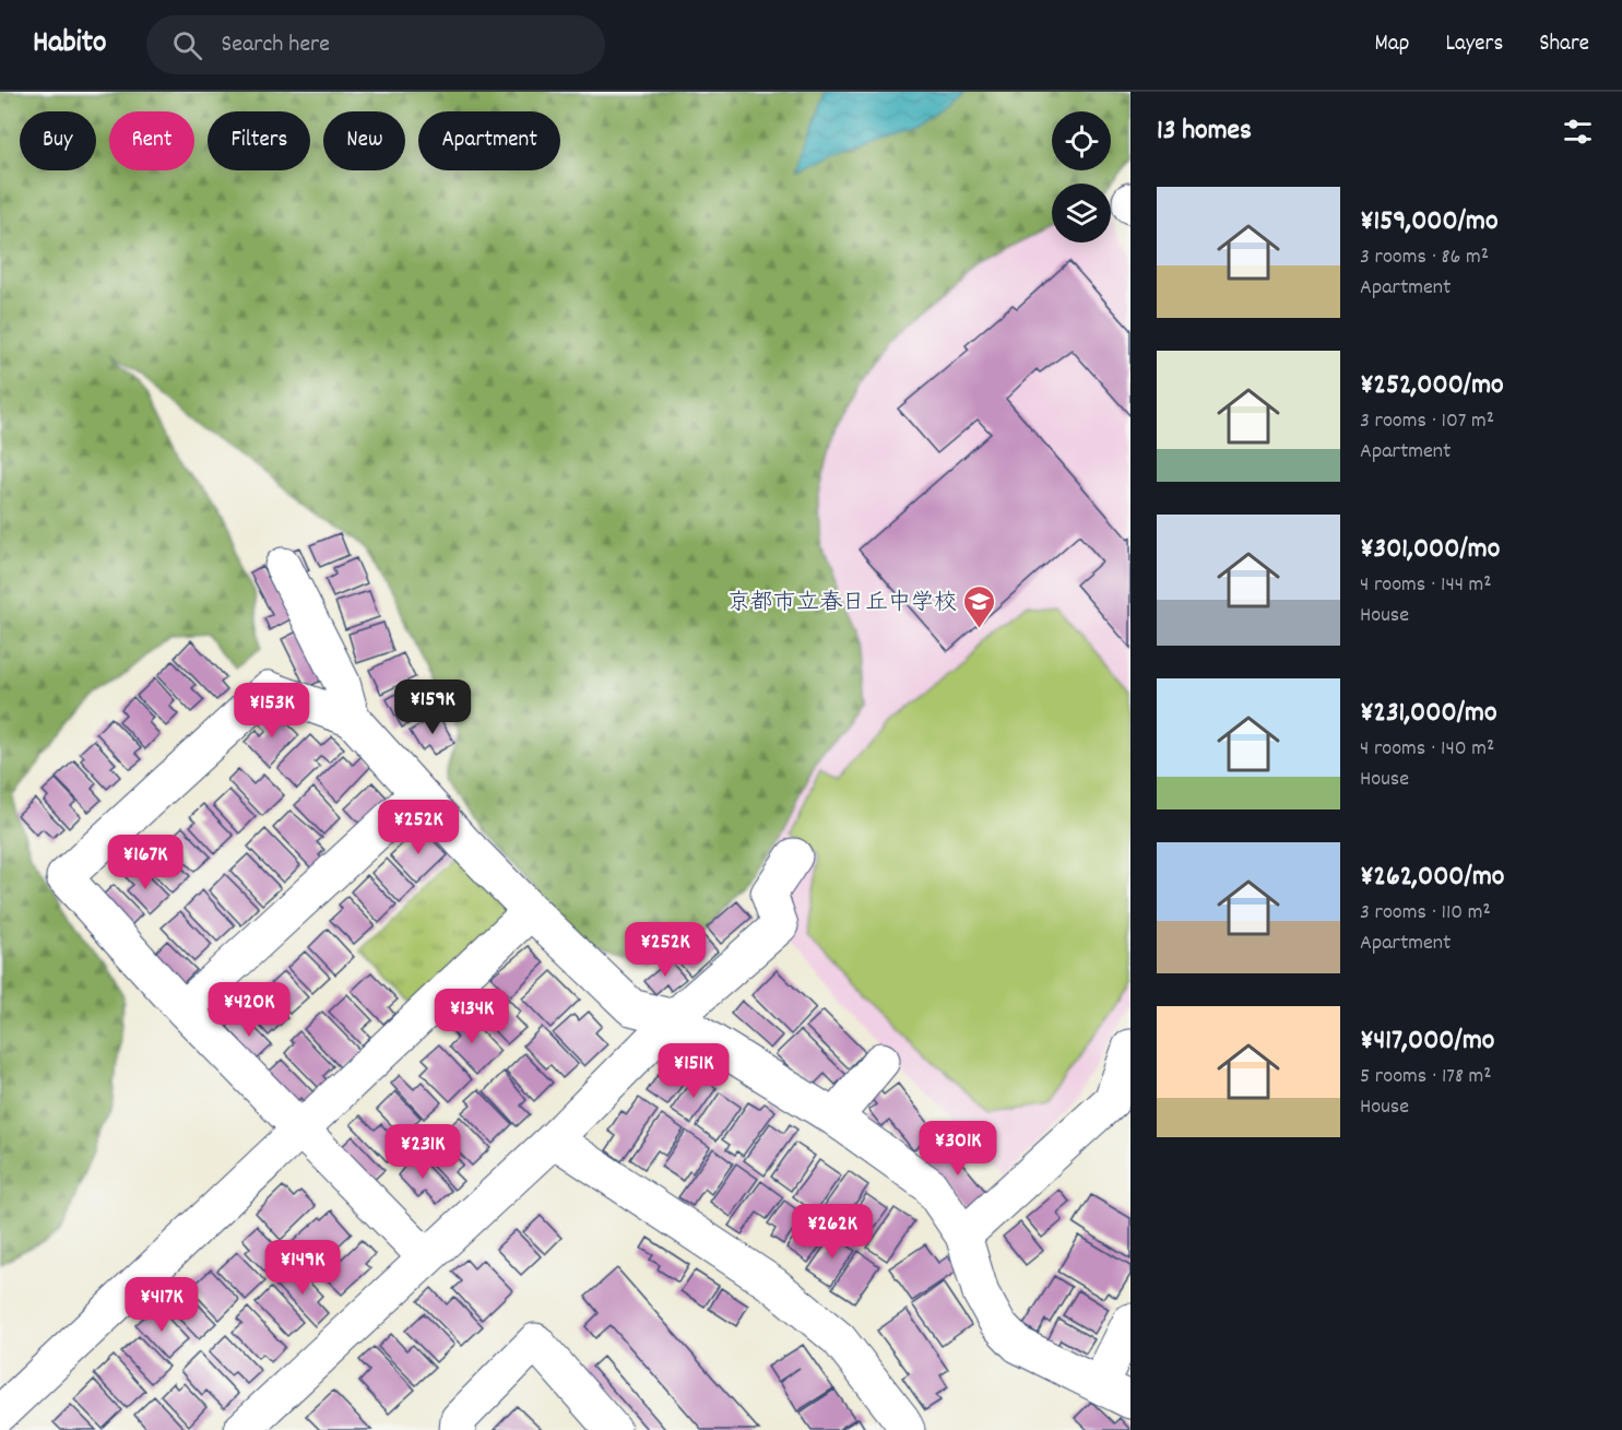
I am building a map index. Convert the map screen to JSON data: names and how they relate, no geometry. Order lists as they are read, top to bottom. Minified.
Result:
{"places":{"school or university":["京都市立春日丘中学校"]},"page":{"header":"Habito","search":"Search here","nav":["Map","Layers","Share"],"heading":"13 homes","chip":["Buy","Rent","Filters","New","Apartment"],"list":[{"name":"¥159,000/mo","note":"3 rooms · 86 m² · Apartment"},{"name":"¥252,000/mo","note":"3 rooms · 107 m² · Apartment"},{"name":"¥301,000/mo","note":"4 rooms · 144 m² · House"},{"name":"¥231,000/mo","note":"4 rooms · 140 m² · House"},{"name":"¥262,000/mo","note":"3 rooms · 110 m² · Apartment"},{"name":"¥417,000/mo","note":"5 rooms · 178 m² · House"}],"price":["¥159K","¥153K","¥252K","¥167K","¥252K","¥420K","¥134K","¥151K","¥301K","¥231K","¥262K","¥149K","¥417K"]}}
